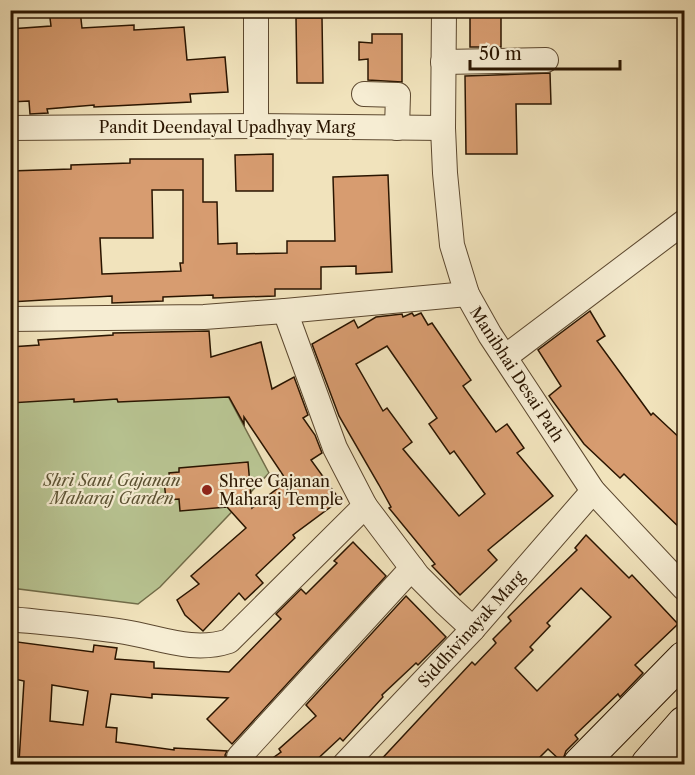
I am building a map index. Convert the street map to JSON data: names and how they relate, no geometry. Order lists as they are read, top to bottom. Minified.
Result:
{"streets":{"street":["Pandit Deendayal Upadhyay Marg","Manibhai Desai Path","Siddhivinayak Marg"]},"crossings":[["Pandit Deendayal Upadhyay Marg","Manibhai Desai Path"],["Manibhai Desai Path","Siddhivinayak Marg"]],"parks":["Shri Sant Gajanan Maharaj Garden"],"places":["Shree Gajanan Maharaj Temple"],"scale_bar":"50 m"}
